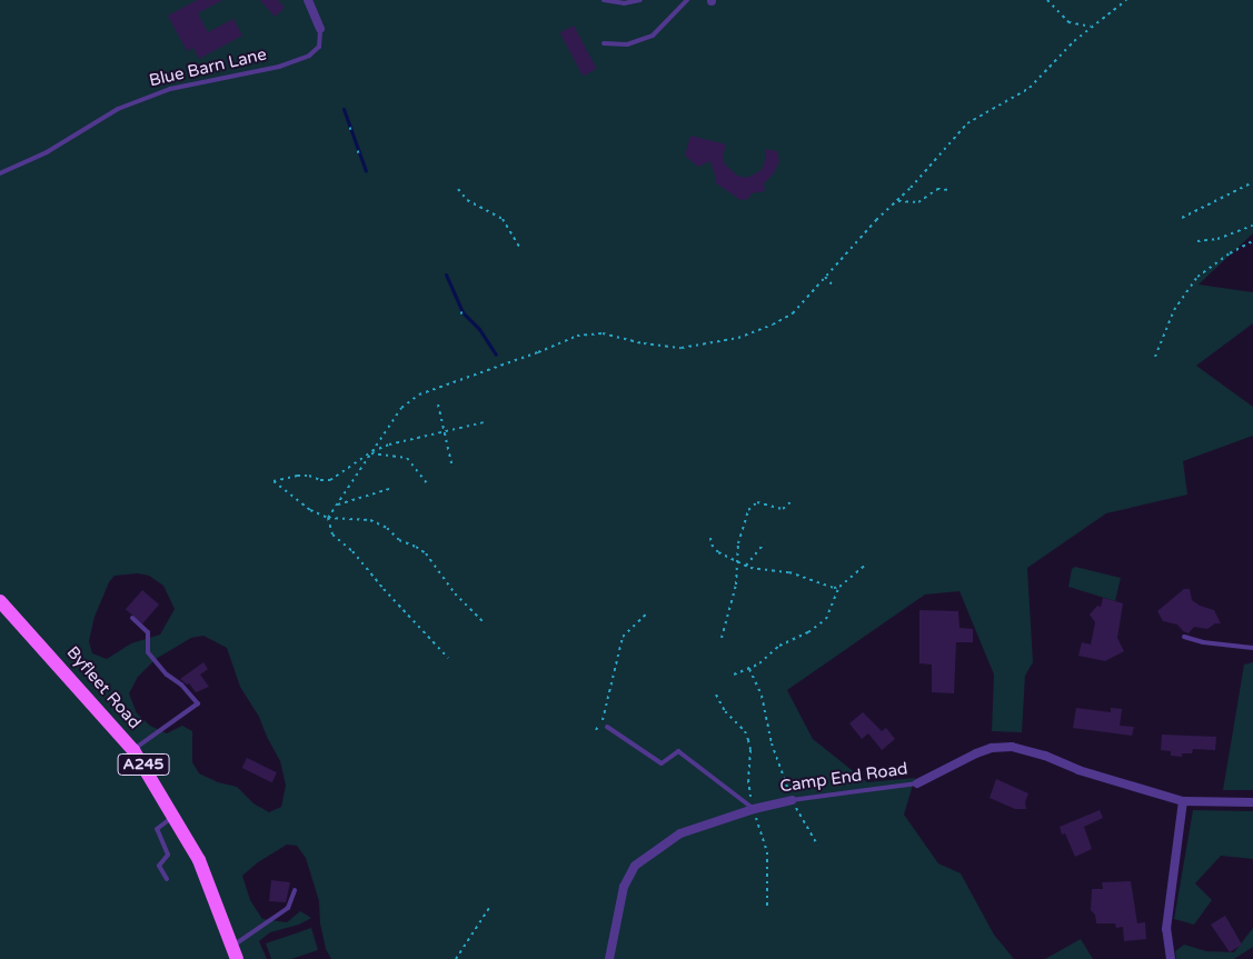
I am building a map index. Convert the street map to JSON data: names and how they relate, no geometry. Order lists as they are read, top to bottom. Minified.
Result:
{"streets":{"main road":["Byfleet Road","A245"],"street":["Blue Barn Lane","Camp End Road"]}}
